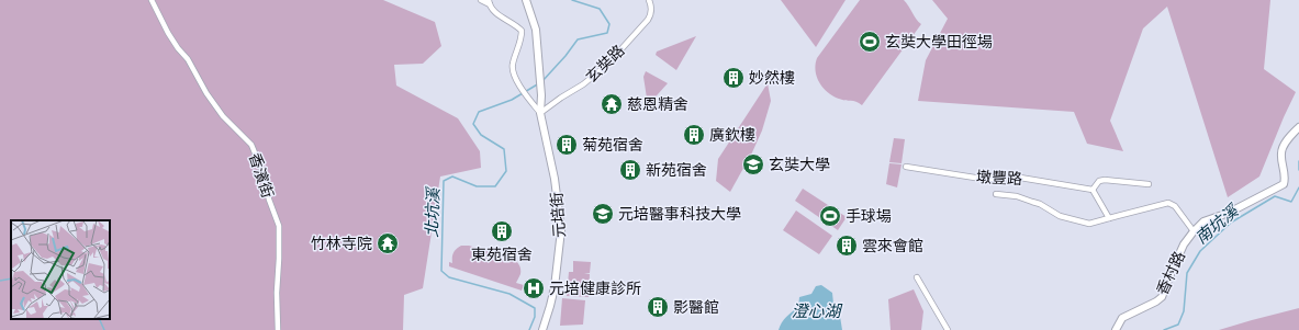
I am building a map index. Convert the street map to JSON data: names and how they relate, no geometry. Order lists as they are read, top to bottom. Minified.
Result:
{"streets":{"street":["玄奘路","香濱街","墩豐路","元培街","香村路"]},"crossings":[["玄奘路","元培街"],["墩豐路","香村路"]],"water":["北坑溪","南坑溪","澄心湖"],"places":{"sports":["玄奘大學田徑場","手球場"],"building":["妙然樓","廣欽樓","菊苑宿舍","新苑宿舍","東苑宿舍","雲來會館","影醫館"],"temple":["慈恩精舍","竹林寺院"],"school or university":["玄奘大學","元培醫事科技大學"],"hospital":["元培健康診所"]}}
